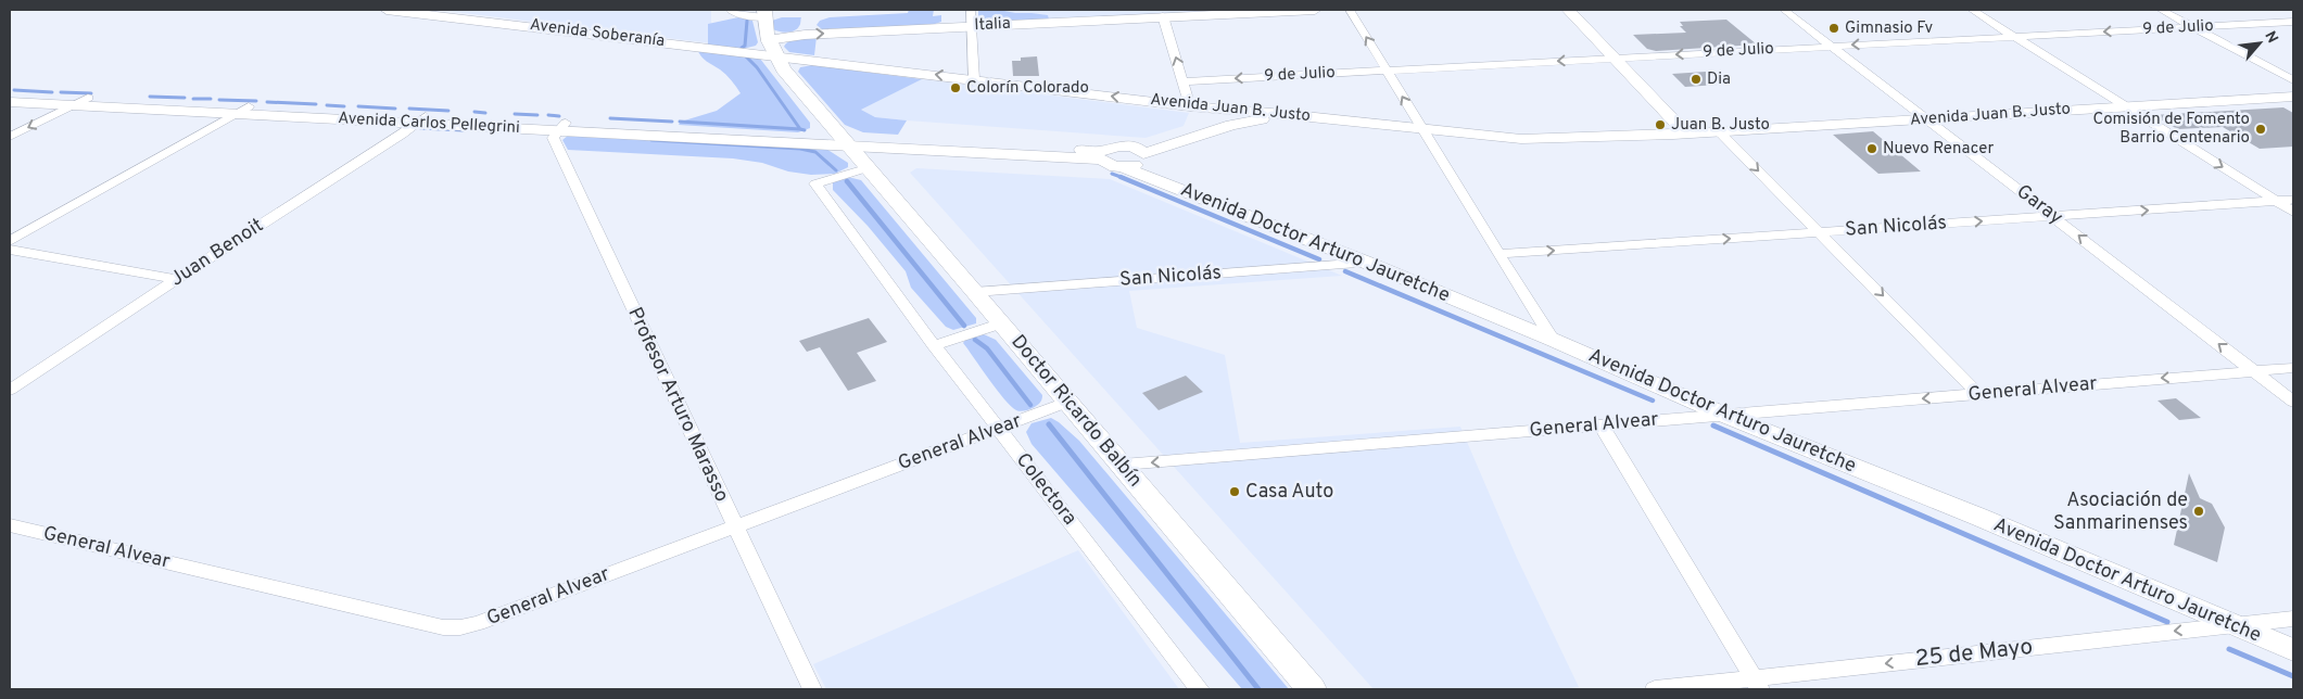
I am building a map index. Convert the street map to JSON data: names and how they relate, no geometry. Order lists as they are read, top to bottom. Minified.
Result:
{"streets":{"main road":["Italia","Avenida Soberanía","Avenida Juan B. Justo","Avenida Carlos Pellegrini","Avenida Doctor Arturo Jauretche","Doctor Ricardo Balbín"],"street":["9 de Julio","Garay","San Nicolás","Juan Benoit","General Alvear","Profesor Arturo Marasso","Colectora","25 de Mayo"]},"crossings":[["Italia","Doctor Ricardo Balbín"],["9 de Julio","Garay"],["Avenida Soberanía","Avenida Juan B. Justo"],["Avenida Soberanía","Doctor Ricardo Balbín"],["Avenida Juan B. Justo","Garay"],["Avenida Juan B. Justo","Doctor Ricardo Balbín"],["Avenida Carlos Pellegrini","Avenida Doctor Arturo Jauretche"],["Avenida Carlos Pellegrini","Juan Benoit"],["Avenida Carlos Pellegrini","Profesor Arturo Marasso"],["Avenida Carlos Pellegrini","Doctor Ricardo Balbín"],["Garay","San Nicolás"],["Garay","General Alvear"],["San Nicolás","Avenida Doctor Arturo Jauretche"],["San Nicolás","Doctor Ricardo Balbín"],["Avenida Doctor Arturo Jauretche","General Alvear"],["Avenida Doctor Arturo Jauretche","Doctor Ricardo Balbín"],["Avenida Doctor Arturo Jauretche","25 de Mayo"],["General Alvear","Profesor Arturo Marasso"],["General Alvear","Doctor Ricardo Balbín"],["General Alvear","Colectora"],["Doctor Ricardo Balbín","Colectora"]],"one_way":["Italia","9 de Julio","Garay","San Nicolás","General Alvear","25 de Mayo"],"places":["Gimnasio Fv","Dia","Colorín Colorado","Juan B. Justo","Comisión de Fomento Barrio Centenario","Nuevo Renacer","Casa Auto","Asociación de Sanmarinenses"],"north":"top right"}
